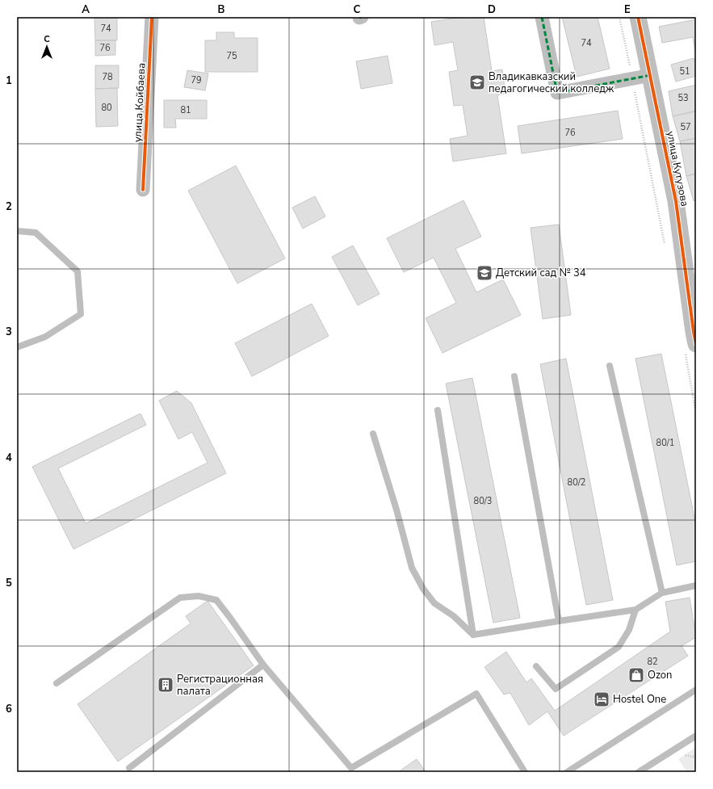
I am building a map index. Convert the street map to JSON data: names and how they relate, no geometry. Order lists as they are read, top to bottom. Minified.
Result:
{"streets":{"street":["улица Койбаева","улица Кутузова"]},"places":{"school or university":["Владикавказский педагогический колледж","Детский сад № 34"],"shop":["Ozon"],"building":["Регистрационная палата"],"hotel":["Hostel One"]},"house_numbers":["74","74","76","75","51","78","79","53","80","81","57","76","80/1","80/2","80/3","82"],"north":"top","grid":{"columns":["A","B","C","D","E"],"rows":["1","2","3","4","5","6"]}}
